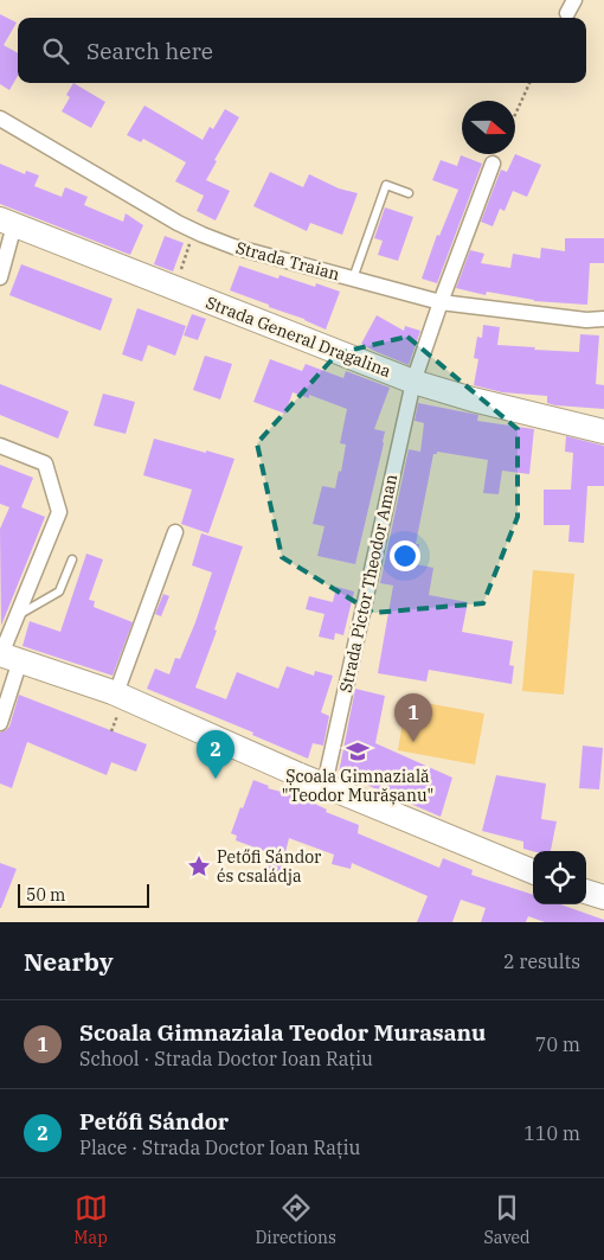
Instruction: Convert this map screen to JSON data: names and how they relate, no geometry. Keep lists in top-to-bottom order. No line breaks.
{"streets":{"main road":["Strada General Dragalina"],"street":["Strada Traian","Strada Pictor Theodor Aman"]},"crossings":[["Strada Traian","Strada Pictor Theodor Aman"],["Strada General Dragalina","Strada Pictor Theodor Aman"]],"places":{"school or university":["Școala Gimnazială \"Teodor Murășanu\""],"place":["Petőfi Sándor és családja"]},"scale_bar":"50 m","north":"right","page":{"search":"Search here","pins":["1","2"],"scale":"50 m","heading":["Nearby","2 results"],"list":[{"mark":"1","name":"Scoala Gimnaziala Teodor Murasanu","note":"School · Strada Doctor Ioan Rațiu","value":"70 m"},{"mark":"2","name":"Petőfi Sándor","note":"Place · Strada Doctor Ioan Rațiu","value":"110 m"}],"nav":["Map","Directions","Saved"]}}
